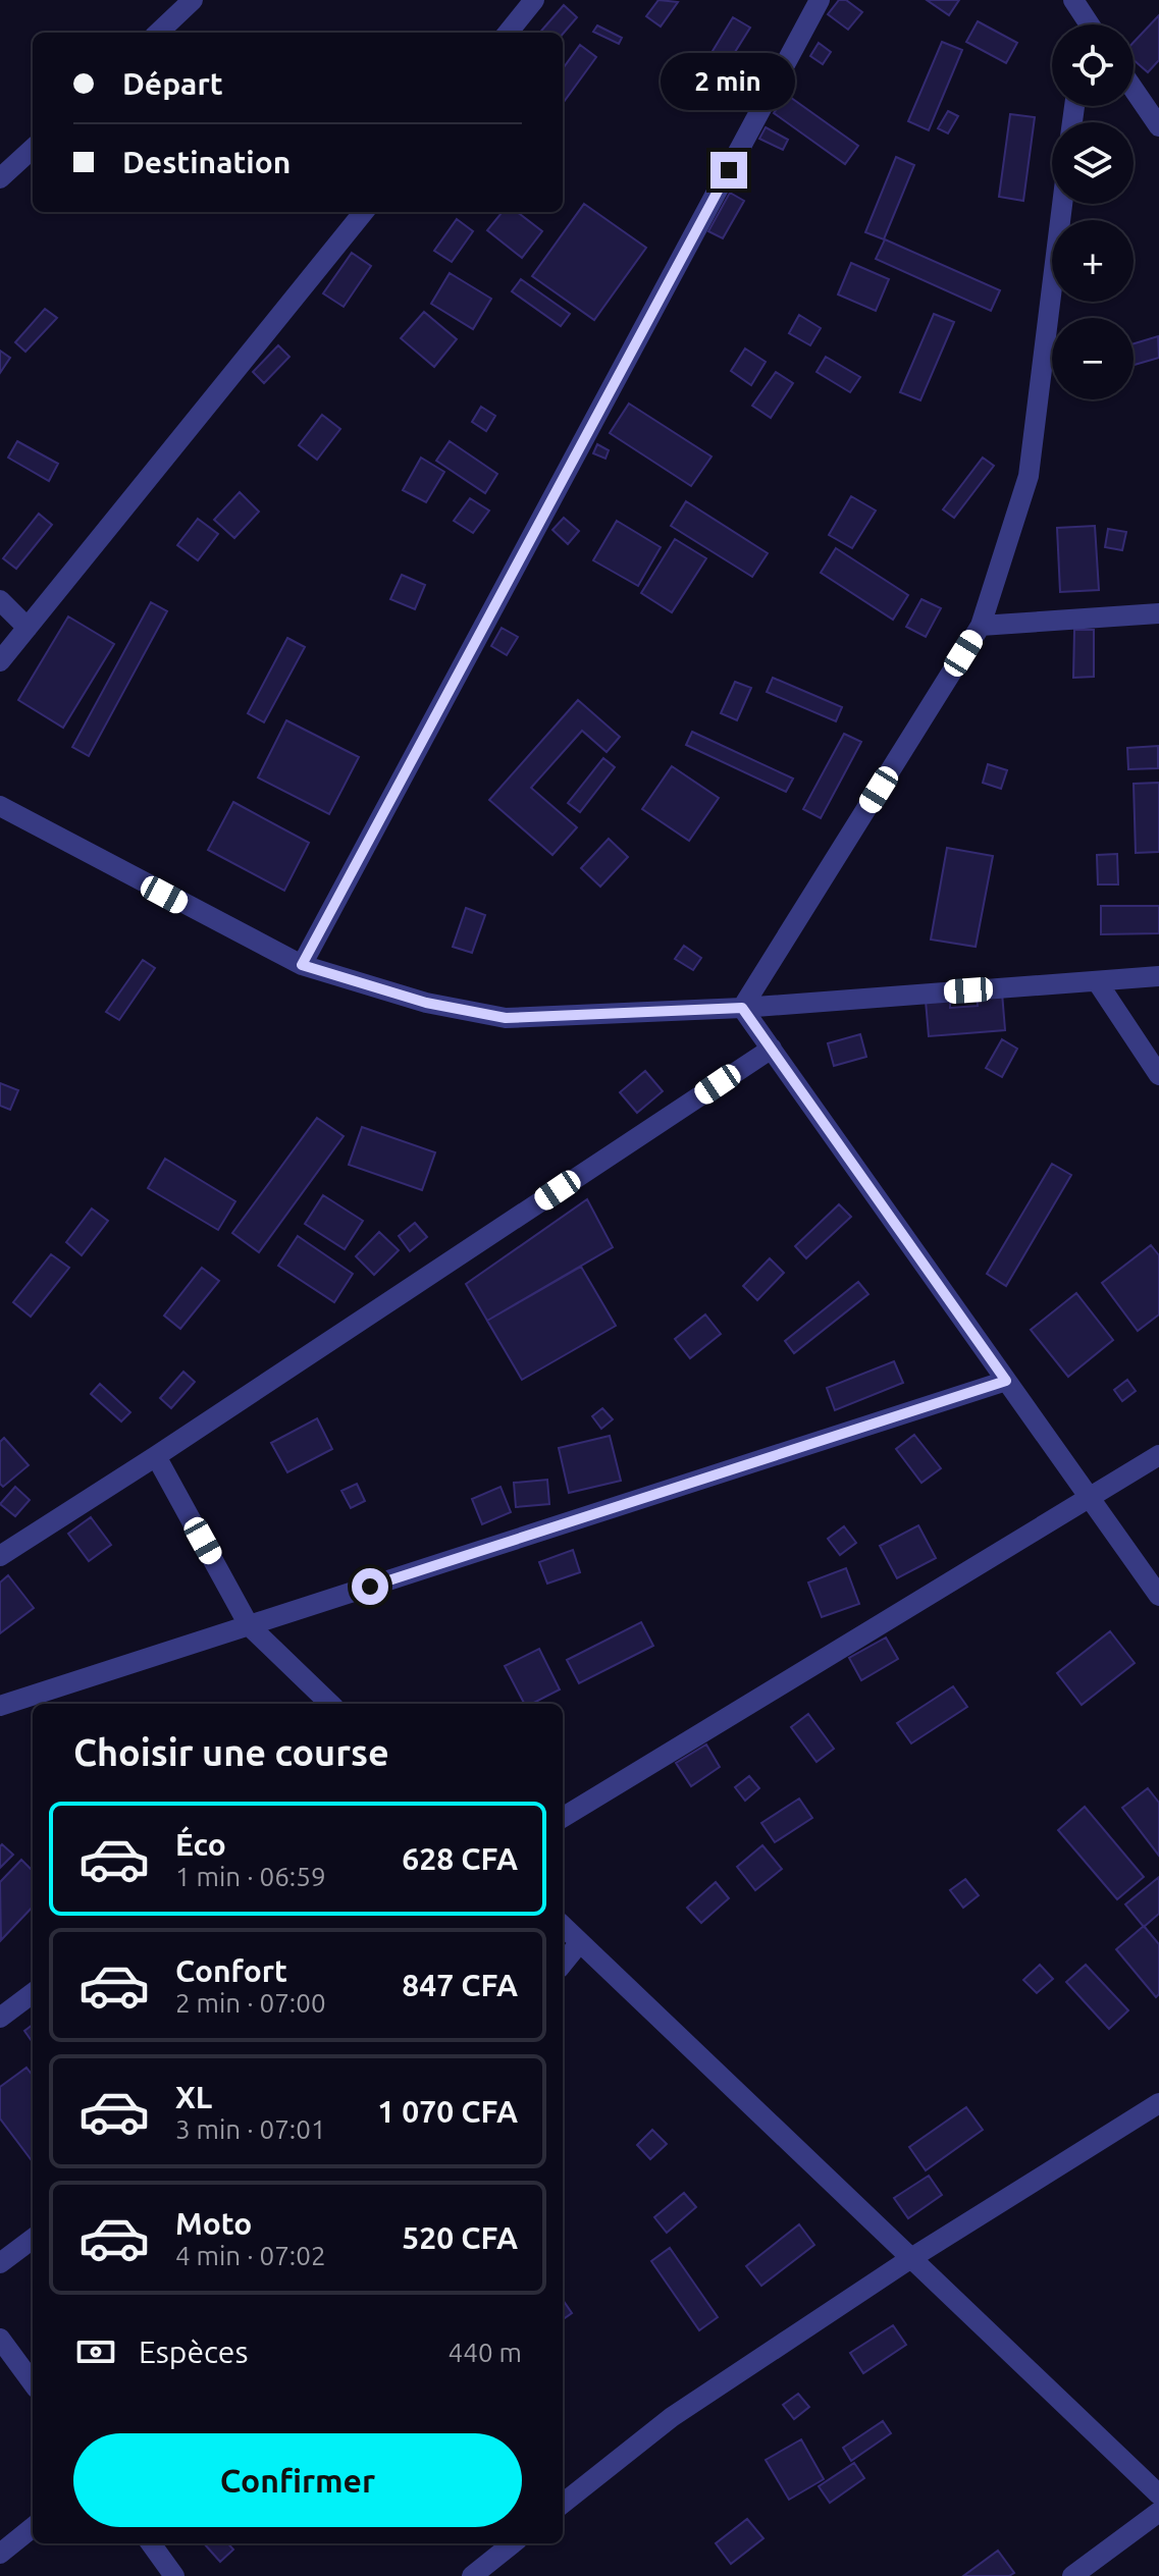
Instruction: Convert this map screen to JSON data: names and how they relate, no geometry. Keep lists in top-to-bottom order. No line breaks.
{"page":{"map_buttons":["+","−"],"banner":["Départ","Destination"],"bubble":"2 min","heading":"Choisir une course","list":[{"name":"Éco","note":"1 min · 06:59","value":"628 CFA"},{"name":"Confort","note":"2 min · 07:00","value":"847 CFA"},{"name":"XL","note":"3 min · 07:01","value":"1 070 CFA"},{"name":"Moto","note":"4 min · 07:02","value":"520 CFA"}],"pay":["Espèces","440 m"],"buttons":"Confirmer"}}
